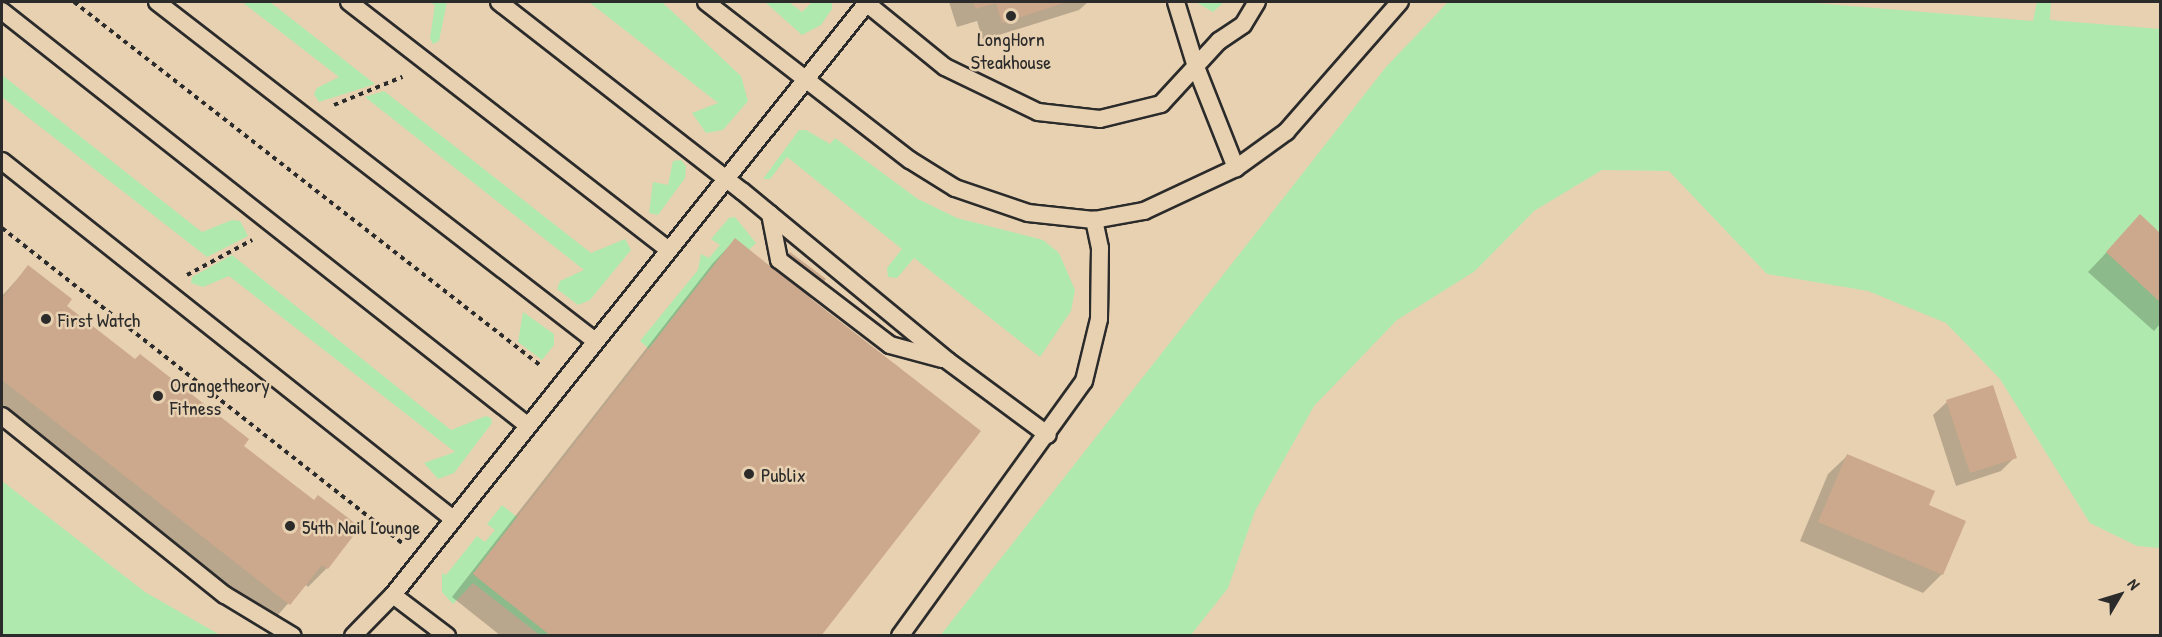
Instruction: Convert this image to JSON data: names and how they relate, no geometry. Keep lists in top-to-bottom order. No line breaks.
{"places":["LongHorn Steakhouse","First Watch","Orangetheory Fitness","Publix","54th Nail Lounge"],"north":"top right"}
